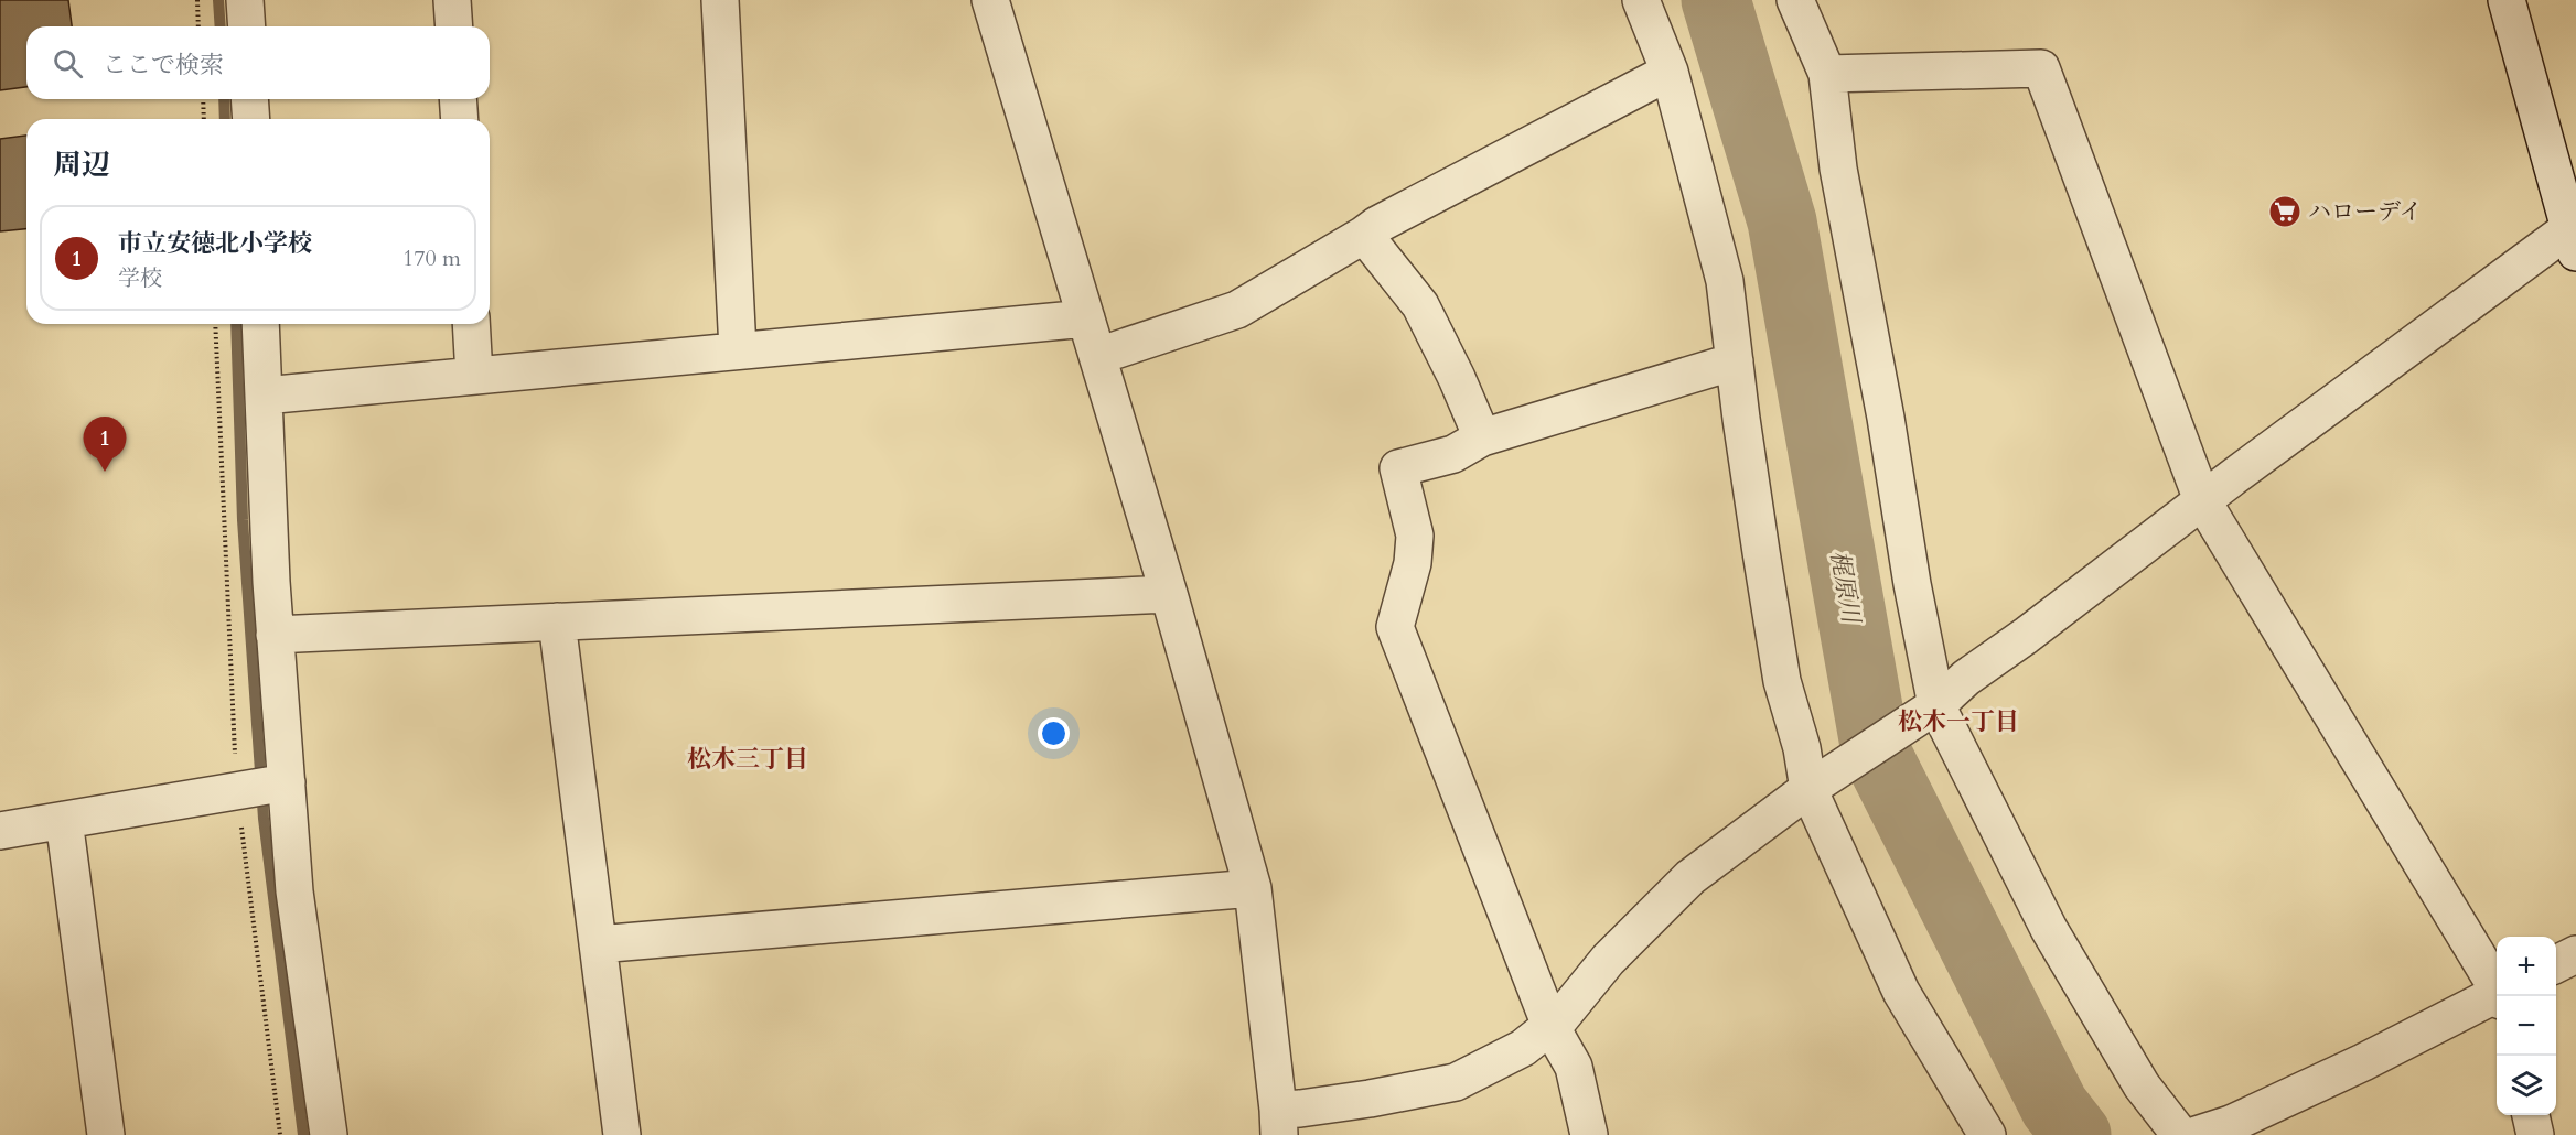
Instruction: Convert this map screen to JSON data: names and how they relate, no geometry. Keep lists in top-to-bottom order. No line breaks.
{"districts":["松木一丁目","松木三丁目"],"water":["梶原川"],"places":{"supermarket":["ハローデイ"]},"page":{"search":"ここで検索","heading":"周辺","list":[{"mark":"1","name":"市立安徳北小学校","note":"学校","value":"170 m"}],"pins":"1","map_buttons":["+","−"]}}
